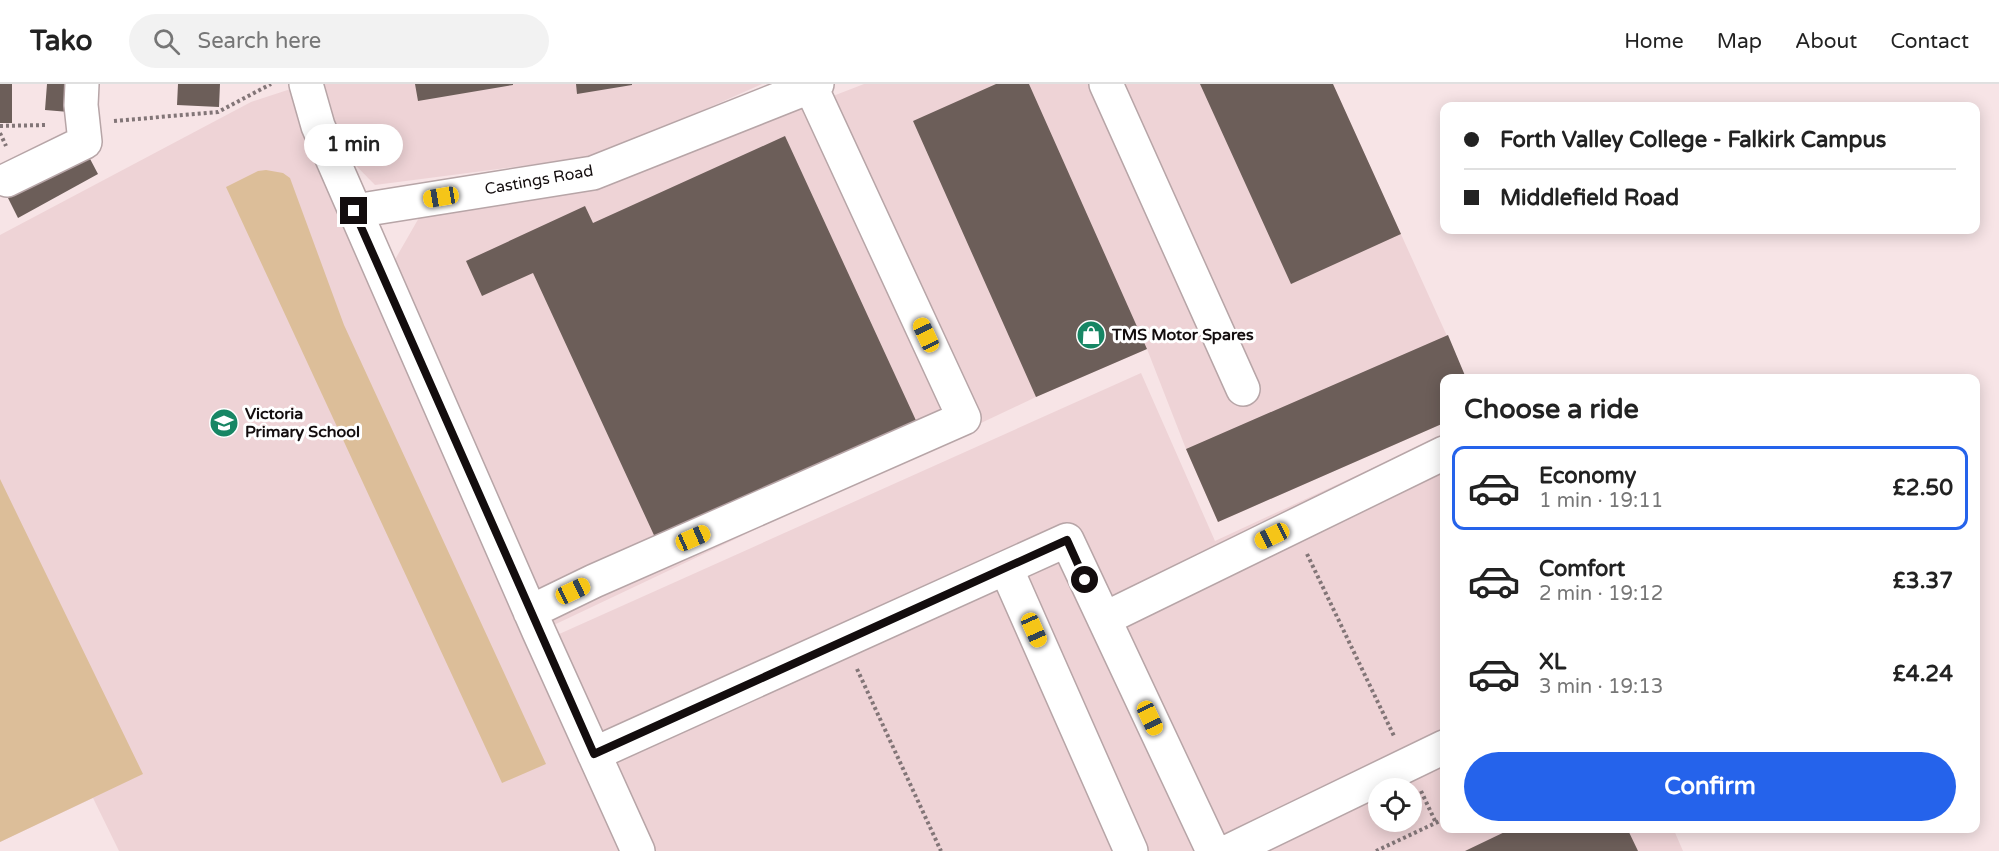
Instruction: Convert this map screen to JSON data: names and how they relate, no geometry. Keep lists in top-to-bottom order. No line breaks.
{"streets":{"street":["Castings Road"]},"places":{"shop":["TMS Motor Spares"],"school or university":["Victoria Primary School"]},"page":{"header":"Tako","search":"Search here","nav":["Home","Map","About","Contact"],"banner":["Forth Valley College - Falkirk Campus","Middlefield Road"],"bubble":"1 min","heading":"Choose a ride","list":[{"name":"Economy","note":"1 min · 19:11","value":"£2.50"},{"name":"Comfort","note":"2 min · 19:12","value":"£3.37"},{"name":"XL","note":"3 min · 19:13","value":"£4.24"}],"buttons":"Confirm"}}
